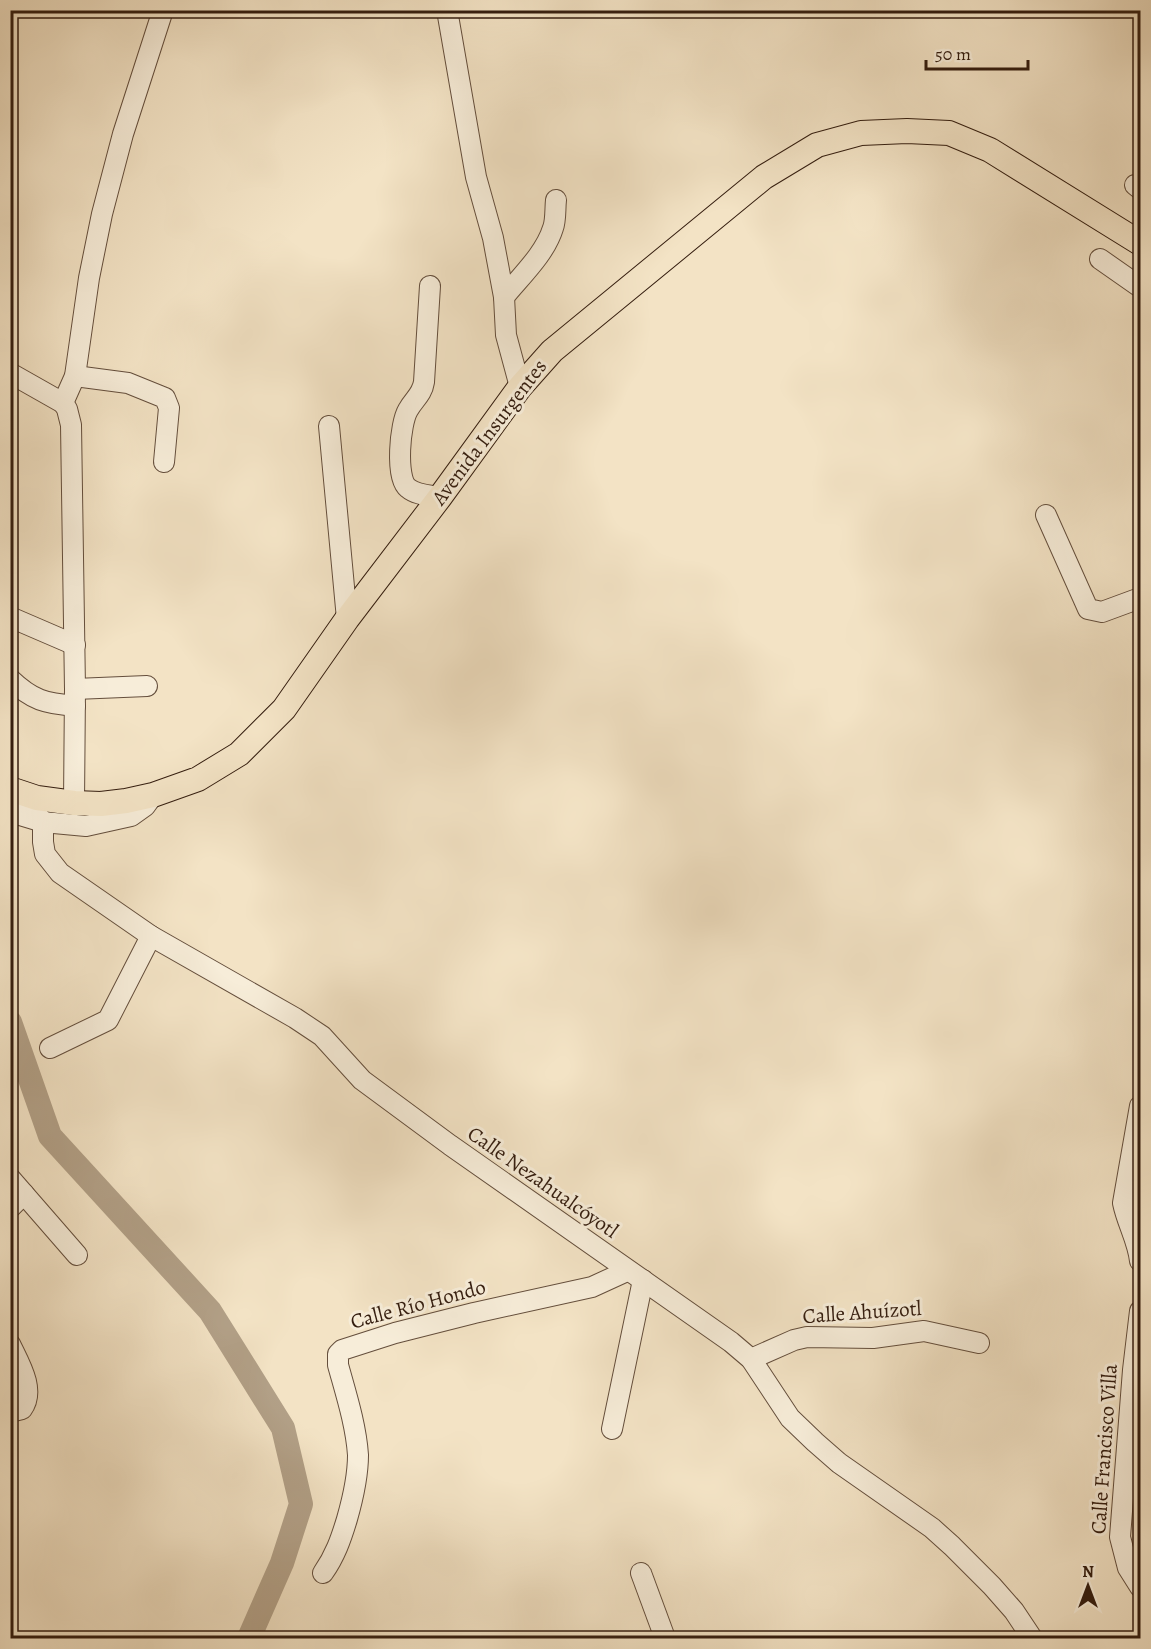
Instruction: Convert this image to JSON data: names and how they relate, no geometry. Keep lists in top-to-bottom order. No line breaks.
{"streets":{"main road":["Avenida Insurgentes"],"street":["Calle Nezahualcóyotl","Calle Río Hondo","Calle Ahuízotl","Calle Francisco Villa"]},"crossings":[["Calle Nezahualcóyotl","Calle Río Hondo"],["Calle Nezahualcóyotl","Calle Ahuízotl"]],"scale_bar":"50 m","north":"top"}
